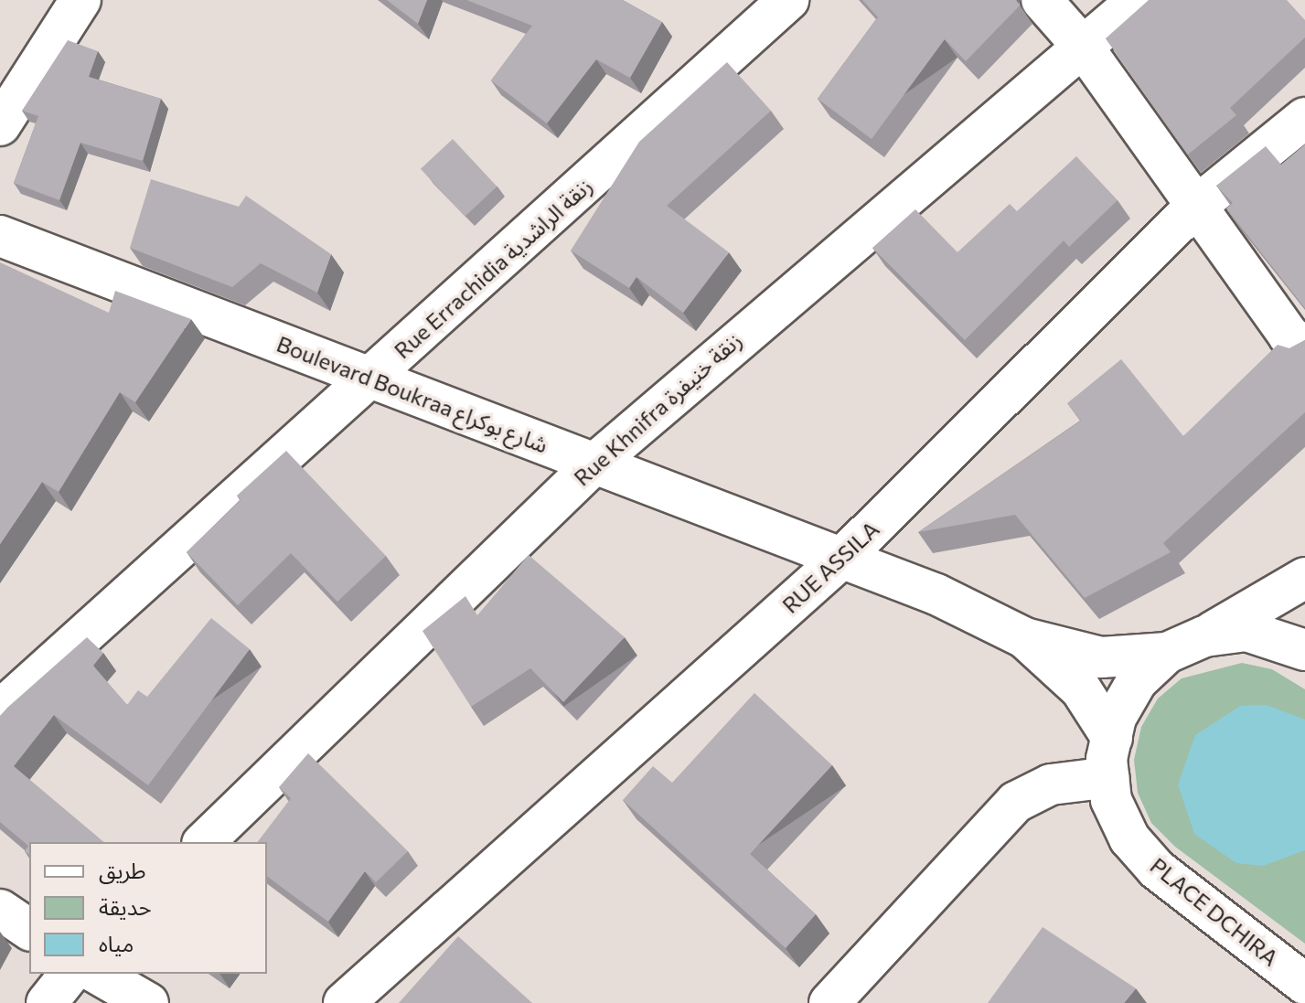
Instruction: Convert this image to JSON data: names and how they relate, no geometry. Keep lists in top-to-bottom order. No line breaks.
{"streets":{"street":["Rue Errachidia زنقة الراشدية","Boulevard Boukraa شارع بوكراع","Rue Khnifra زنقة خنيفرة","RUE ASSILA","PLACE DCHIRA"]},"crossings":[["Rue Errachidia زنقة الراشدية","Boulevard Boukraa شارع بوكراع"],["Boulevard Boukraa شارع بوكراع","Rue Khnifra زنقة خنيفرة"],["Boulevard Boukraa شارع بوكراع","RUE ASSILA"],["Boulevard Boukraa شارع بوكراع","PLACE DCHIRA"]],"legend":["طريق","حديقة","مياه"]}
